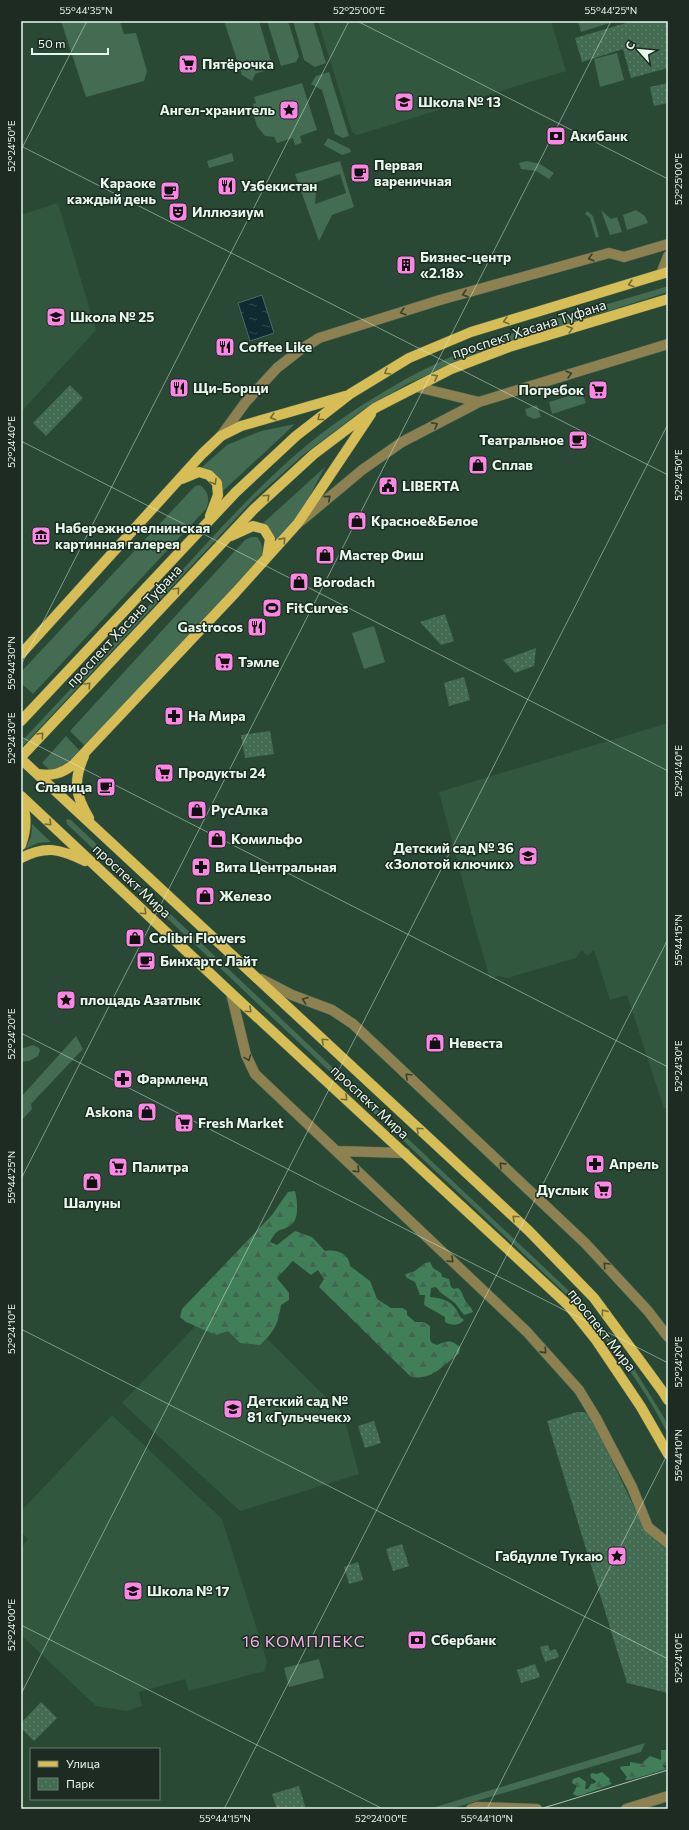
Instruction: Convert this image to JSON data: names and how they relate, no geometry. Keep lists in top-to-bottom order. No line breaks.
{"streets":{"main road":["проспект Хасана Туфана","проспект Мира"]},"crossings":[["проспект Хасана Туфана","проспект Мира"]],"districts":["16 КОМПЛЕКС"],"places":{"supermarket":["Пятёрочка","Погребок","Тэмле","Продукты 24","Fresh Market","Палитра","Дуслык"],"school or university":["Школа № 13","Школа № 25","Детский сад № 36 «Золотой ключик»","Детский сад № 81 «Гульчечек»","Школа № 17"],"place":["Ангел-хранитель","площадь Азатлык","Габдулле Тукаю"],"bank":["Акибанк","Сбербанк"],"cafe":["Первая вареничная","Караоке каждый день","Театральное","Славица","Бинхартс Лайт"],"restaurant":["Узбекистан","Coffee Like","Щи-Борщи","Gastrocos"],"theatre":["Иллюзиум"],"building":["Бизнес-центр «2.18»"],"shop":["Сплав","Красное&Белое","Мастер Фиш","Borodach","РусАлка","Комильфо","Железо","Colibri Flowers","Невеста","Askona","Шалуны"],"public building":["LIBERTA"],"museum":["Набережночелнинская картинная галерея"],"sports":["FitCurves"],"pharmacy":["На Мира","Вита Центральная","Фармленд","Апрель"]},"legend":["Улица","Парк"],"scale_bar":"50 m","north":"top left","coordinates":["55°44'35\"N","52°25'00\"E","55°44'25\"N","52°24'50\"E","52°24'40\"E","55°44'30\"N","52°24'30\"E","55°44'15\"N","52°24'20\"E","52°24'10\"E","55°44'10\"N","52°24'00\"E"]}
